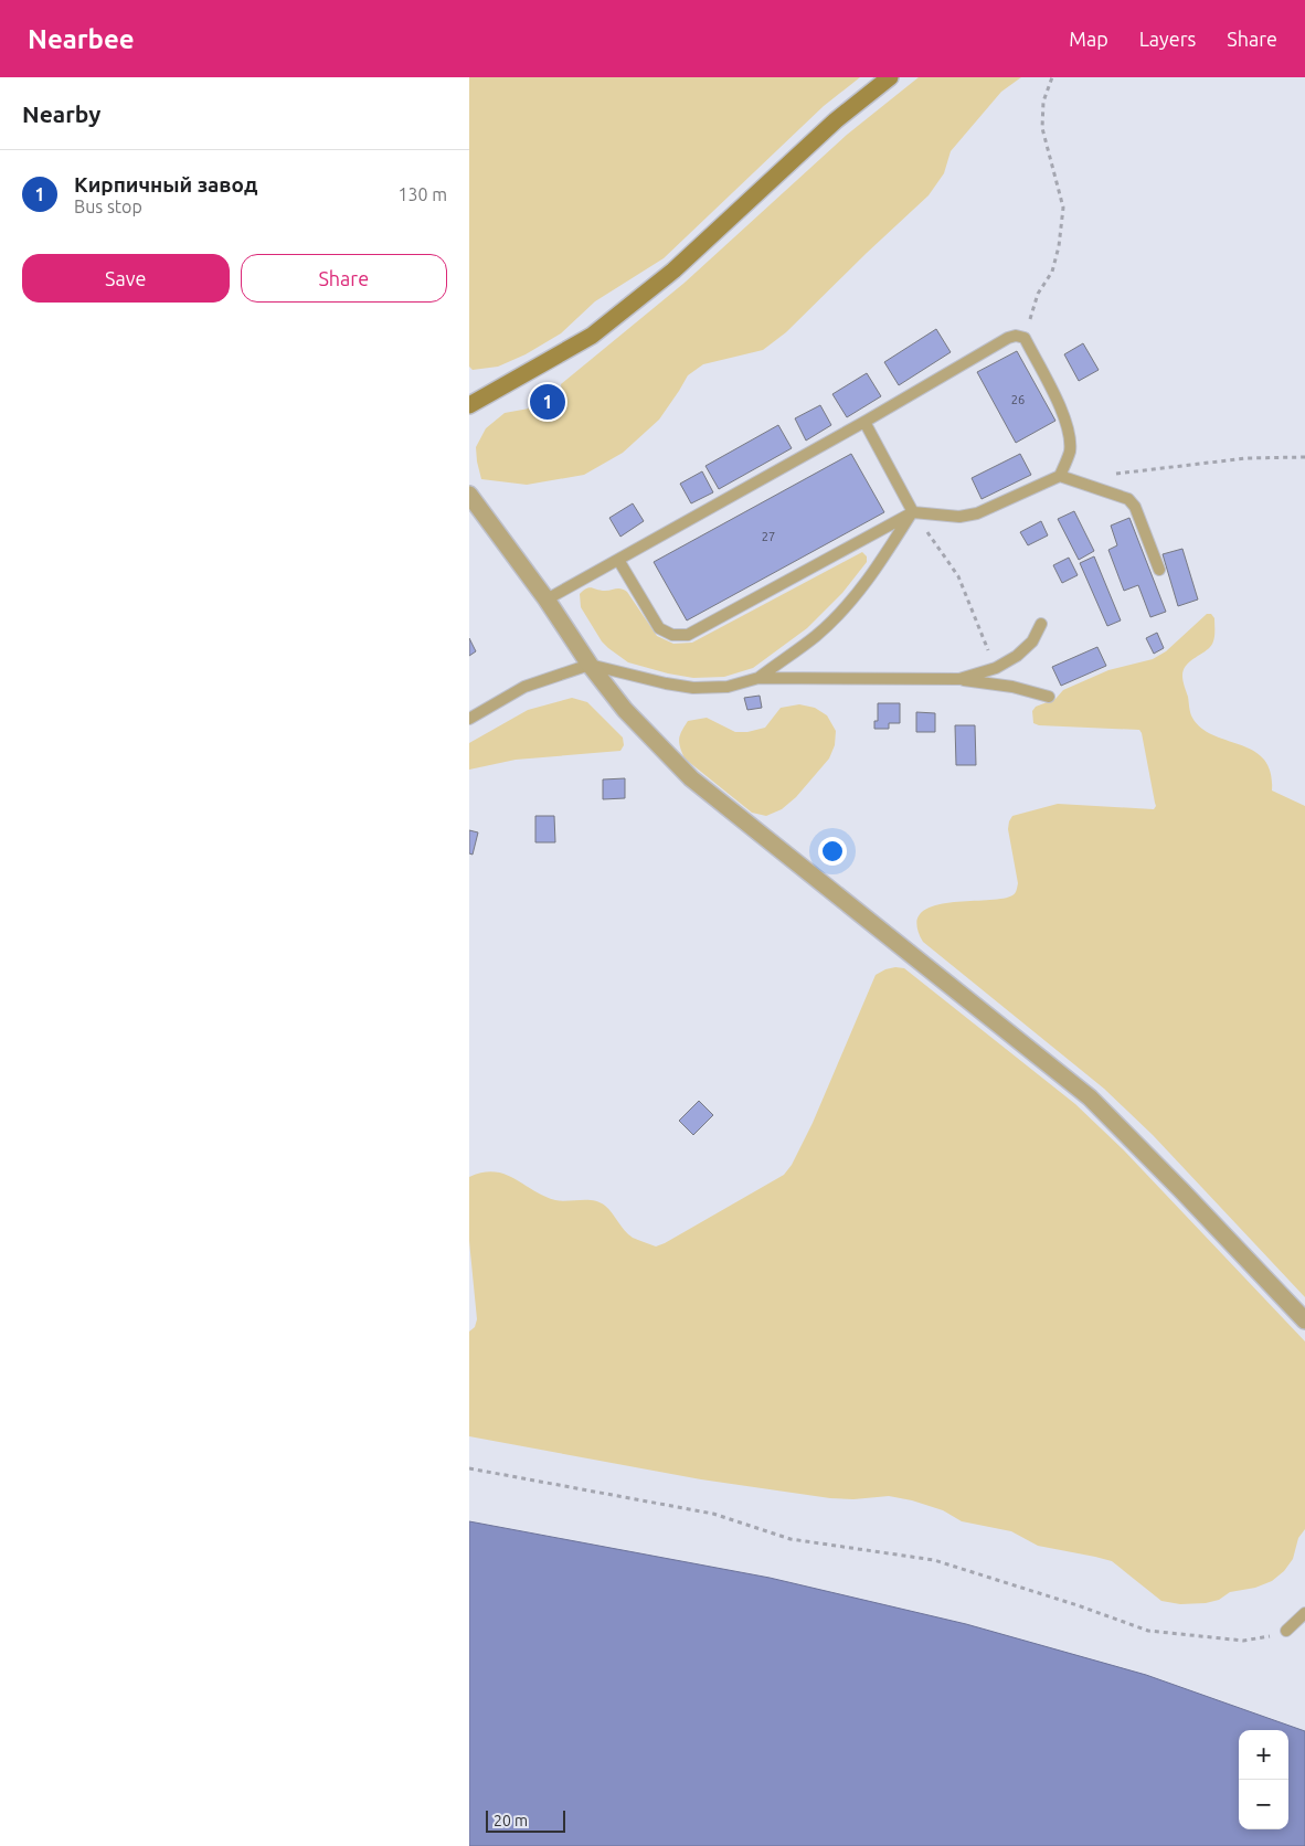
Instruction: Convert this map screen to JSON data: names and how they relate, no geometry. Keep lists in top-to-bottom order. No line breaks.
{"house_numbers":["26","27"],"scale_bar":"20 m","page":{"header":"Nearbee","nav":["Map","Layers","Share"],"heading":"Nearby","list":[{"mark":"1","name":"Кирпичный завод","note":"Bus stop","value":"130 m"}],"buttons":["Save","Share"],"pins":"1","map_buttons":["+","−"],"scale":"20 m"}}
